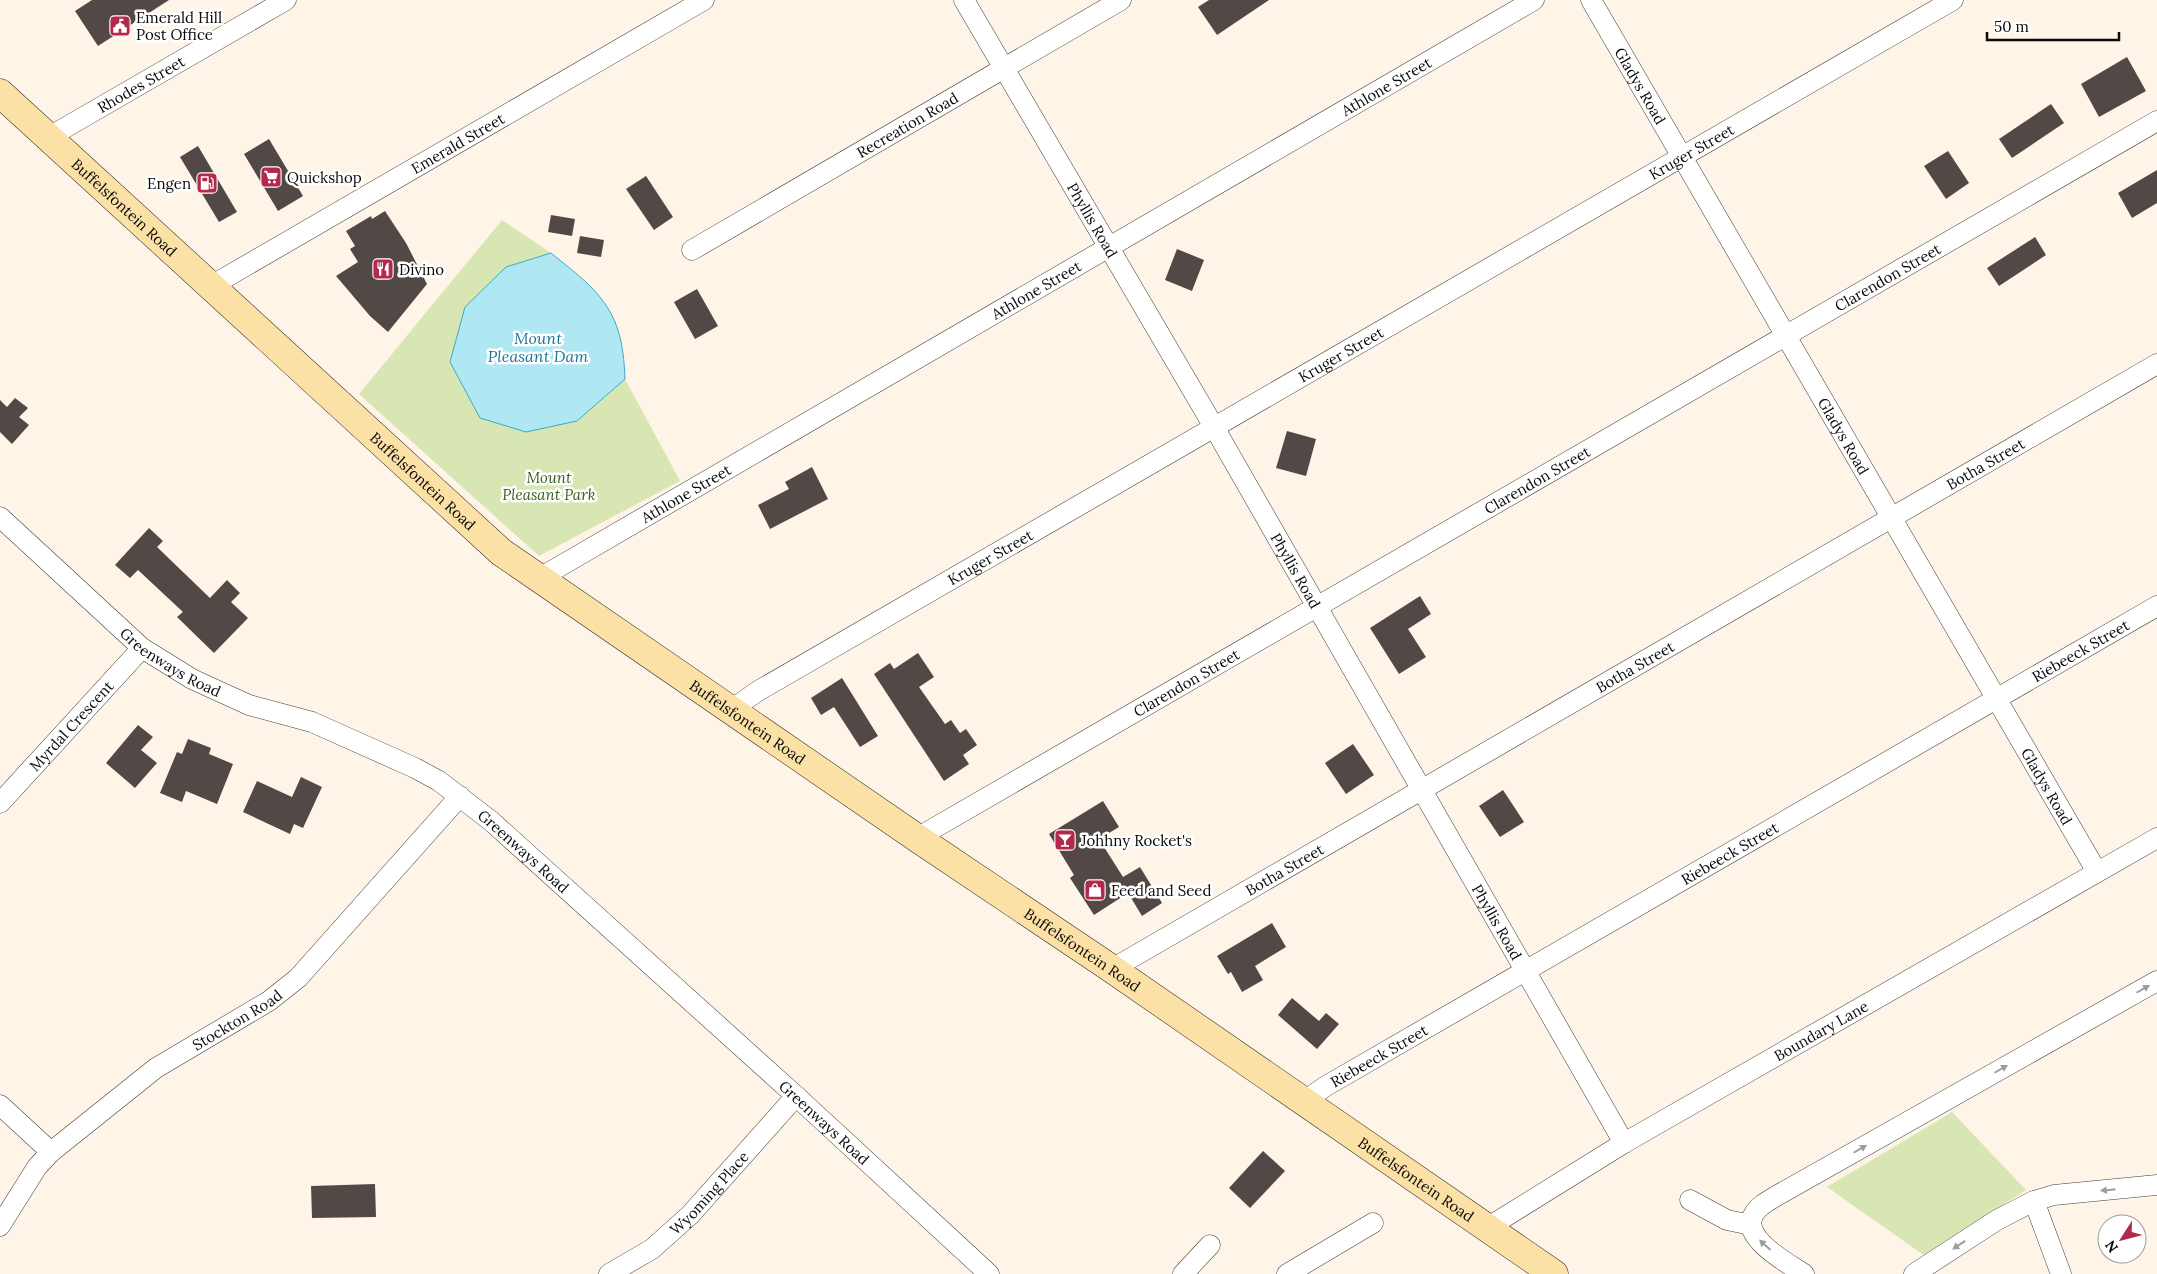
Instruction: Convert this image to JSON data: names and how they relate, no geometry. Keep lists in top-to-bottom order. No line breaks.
{"streets":{"main road":["Buffelsfontein Road"],"street":["Rhodes Street","Athlone Street","Gladys Road","Recreation Road","Emerald Street","Kruger Street","Phyllis Road","Clarendon Street","Botha Street","Riebeeck Street","Greenways Road","Myrdal Crescent","Stockton Road","Boundary Lane","Wyoming Place"]},"crossings":[["Rhodes Street","Buffelsfontein Road"],["Athlone Street","Buffelsfontein Road"],["Athlone Street","Phyllis Road"],["Gladys Road","Kruger Street"],["Gladys Road","Clarendon Street"],["Gladys Road","Botha Street"],["Gladys Road","Riebeeck Street"],["Gladys Road","Boundary Lane"],["Recreation Road","Phyllis Road"],["Emerald Street","Buffelsfontein Road"],["Kruger Street","Buffelsfontein Road"],["Kruger Street","Phyllis Road"],["Buffelsfontein Road","Clarendon Street"],["Buffelsfontein Road","Botha Street"],["Buffelsfontein Road","Riebeeck Street"],["Buffelsfontein Road","Boundary Lane"],["Phyllis Road","Clarendon Street"],["Phyllis Road","Botha Street"],["Phyllis Road","Riebeeck Street"],["Phyllis Road","Boundary Lane"],["Greenways Road","Myrdal Crescent"],["Greenways Road","Stockton Road"],["Greenways Road","Wyoming Place"]],"water":["Mount Pleasant Dam"],"parks":["Mount Pleasant Park"],"places":{"public building":["Emerald Hill Post Office"],"supermarket":["Quickshop"],"fuel station":["Engen"],"restaurant":["Divino"],"bar":["Johhny Rocket's"],"shop":["Feed and Seed"]},"scale_bar":"50 m","north":"bottom left"}
